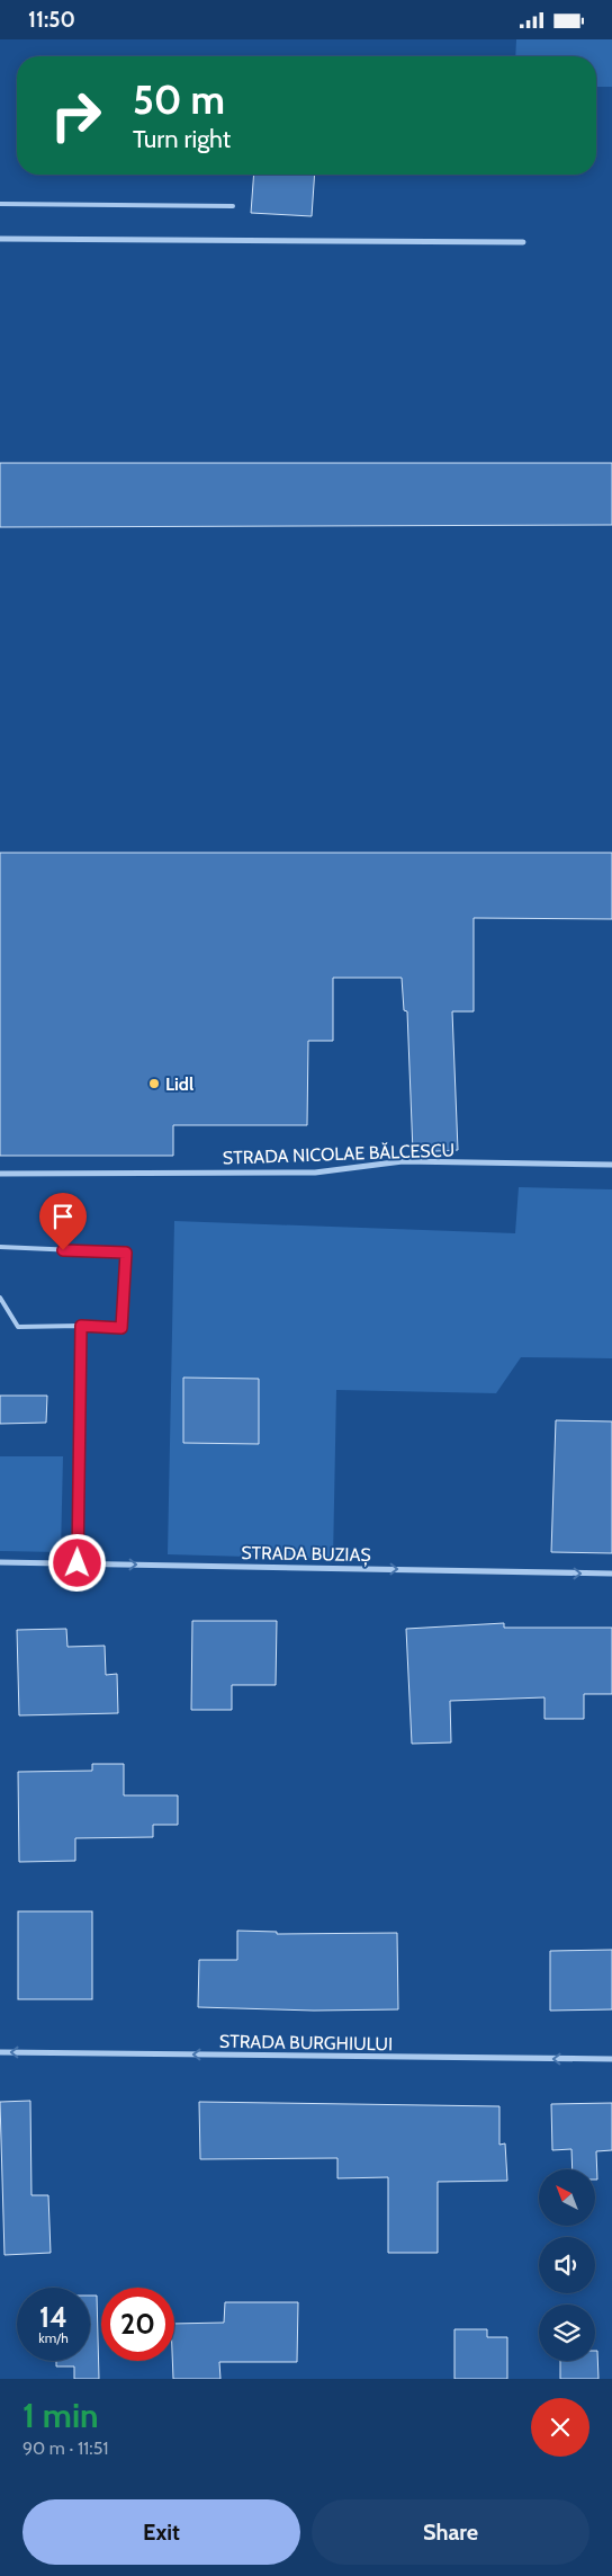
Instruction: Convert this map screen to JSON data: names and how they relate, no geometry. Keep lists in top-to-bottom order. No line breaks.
{"streets":{"street":["STRADA NICOLAE BĂLCESCU","STRADA BUZIAȘ","STRADA BURGHIULUI"]},"one_way":["STRADA BUZIAȘ","STRADA BURGHIULUI"],"places":["Lidl"],"north":"top left","page":{"status":"11:50","turn":["50 m","Turn right"],"speed":"14 km/h","limit":"20","heading":["1 min","90 m · 11:51"],"buttons":["Exit","Share"]}}
